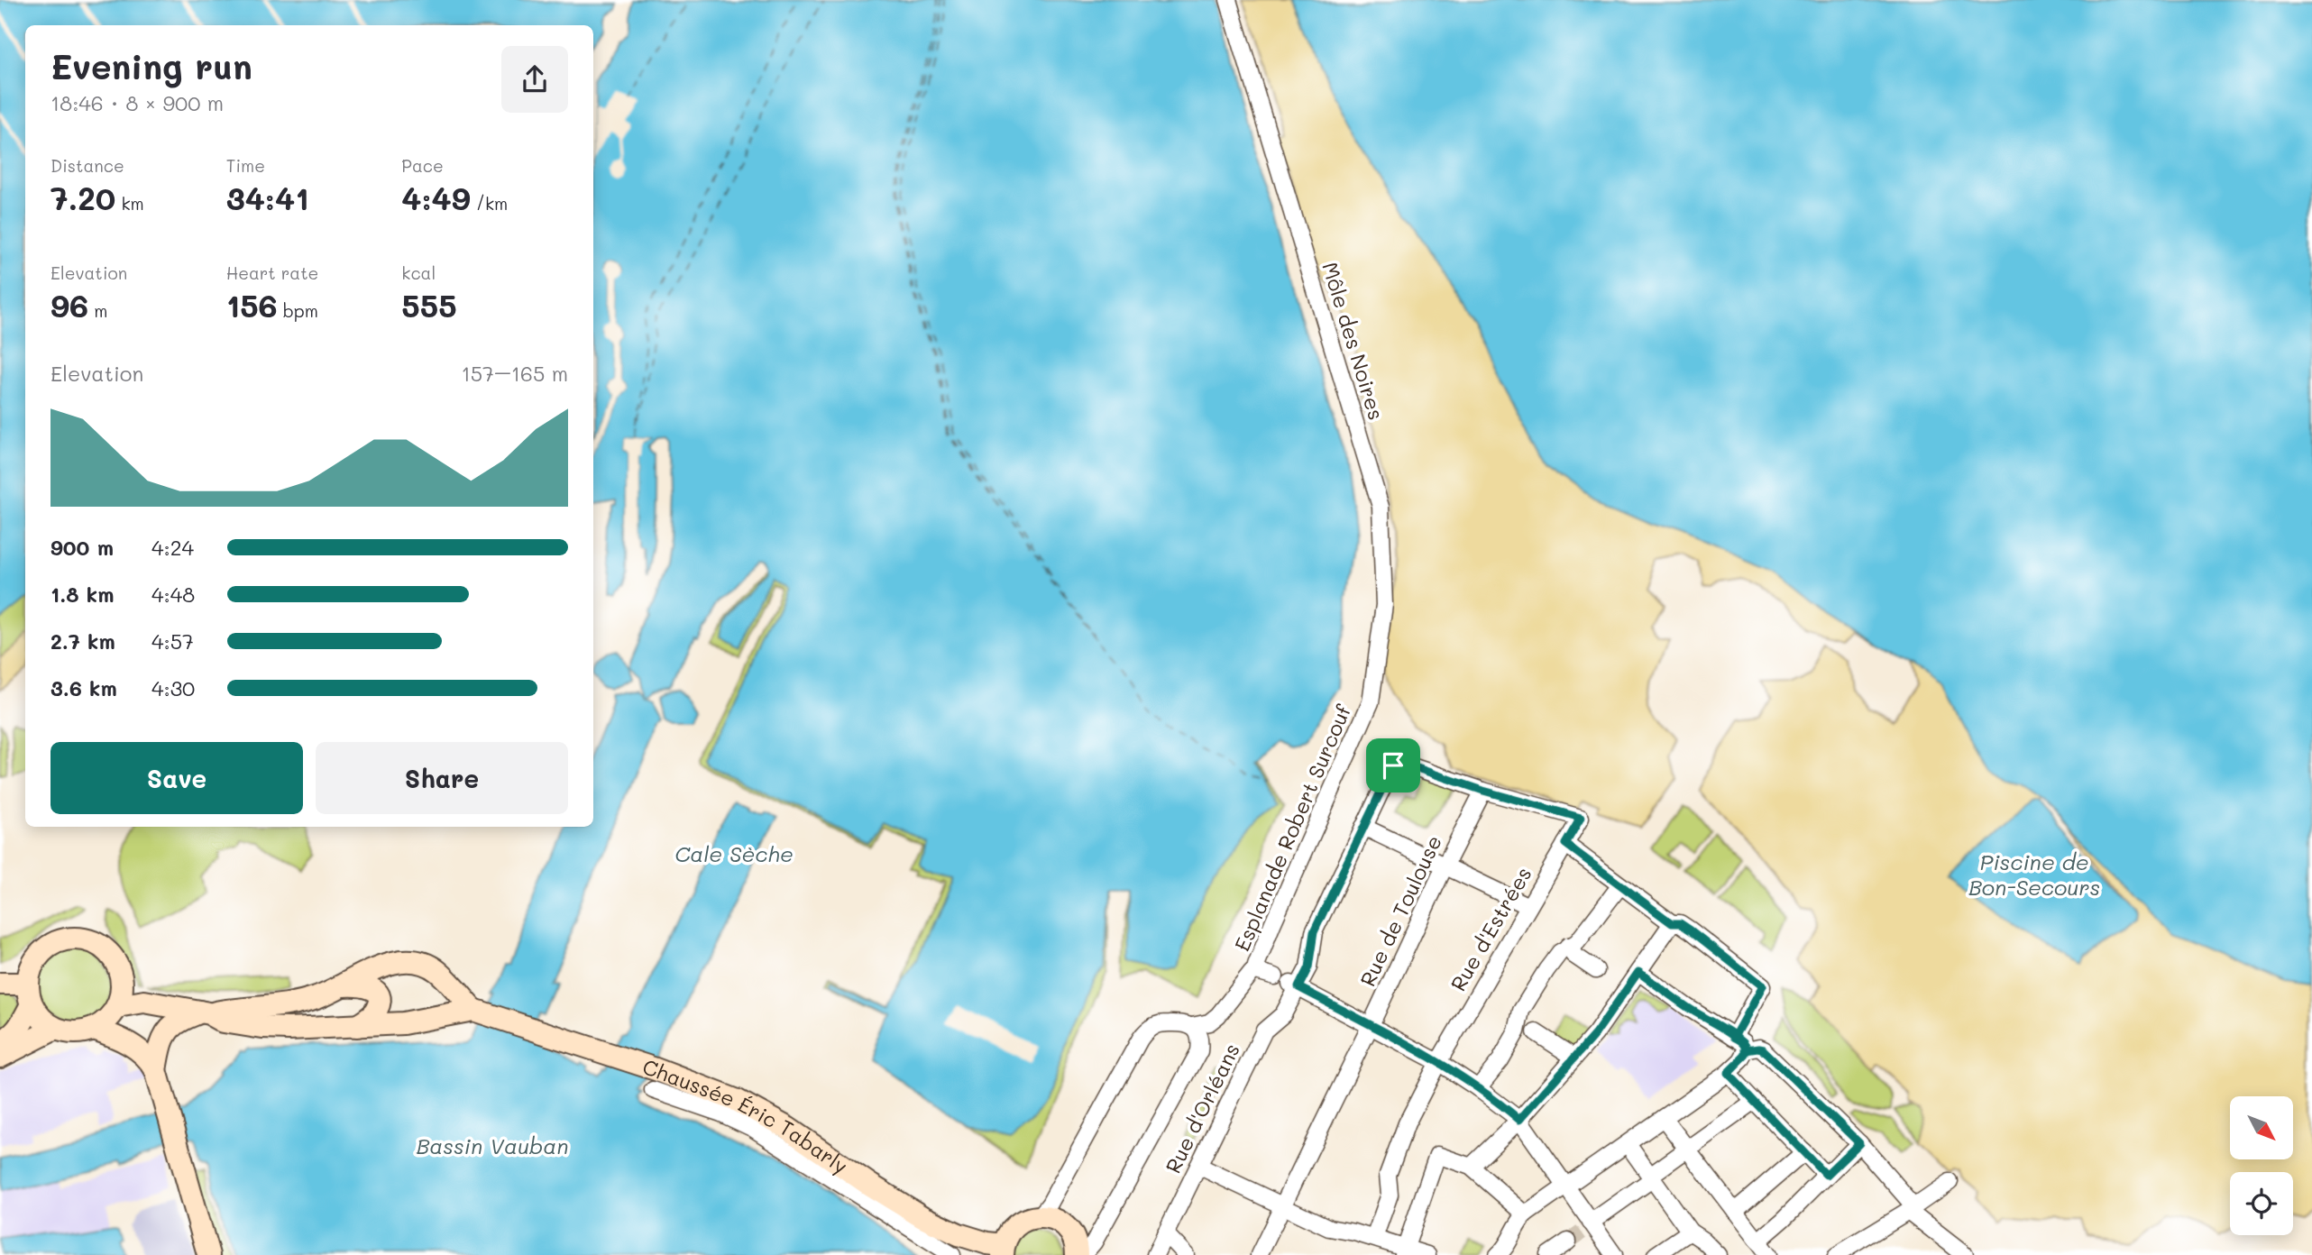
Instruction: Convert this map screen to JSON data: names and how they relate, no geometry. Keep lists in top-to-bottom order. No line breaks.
{"streets":{"main road":["Chaussée Éric Tabarly"],"street":["Môle des Noires","Esplanade Robert Surcouf","Rue de Toulouse","Rue d'Estrées","Rue d'Orléans"]},"crossings":[["Môle des Noires","Esplanade Robert Surcouf"],["Rue de Toulouse","Rue d'Estrées"],["Rue de Toulouse","Rue d'Orléans"],["Rue d'Estrées","Rue d'Orléans"]],"water":["Cale Sèche","Piscine de Bon-Secours","Bassin Vauban"],"north":"bottom right","page":{"heading":["Evening run","18:46 · 8 × 900 m"],"stats":[["Distance","7.20 km"],["Time","34:41"],["Pace","4:49 /km"],["Elevation","96 m"],["Heart rate","156 bpm"],["kcal","555"]],"chart":["Elevation","157–165 m"],"list":[{"name":"900 m","note":"4:24"},{"name":"1.8 km","note":"4:48"},{"name":"2.7 km","note":"4:57"},{"name":"3.6 km","note":"4:30"}],"buttons":["Save","Share"]}}
